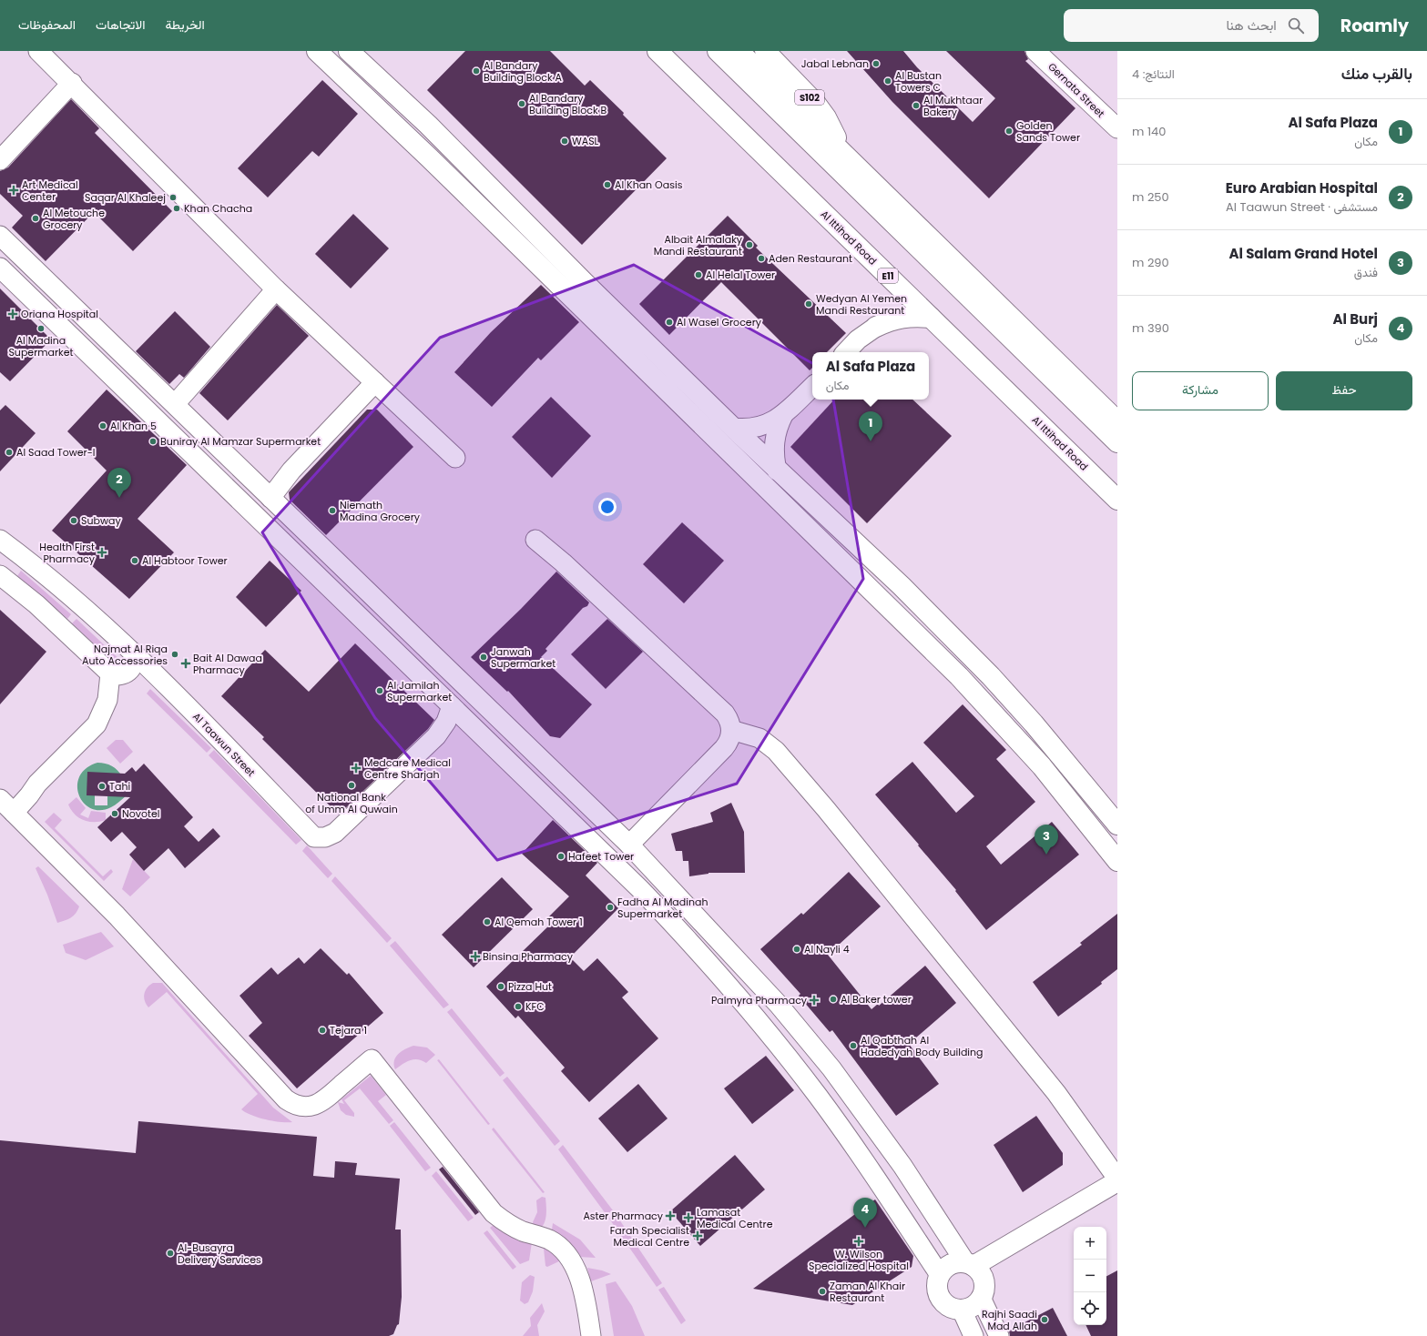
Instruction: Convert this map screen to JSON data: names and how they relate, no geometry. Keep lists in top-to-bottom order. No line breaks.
{"streets":{"main road":["S102","Al Ittihad Road","E11"],"street":["Gernata Street","Al Taawun Street"]},"places":{"other":["Jabal Lebnan","Al Bandary Building Block A","Al Bustan Towers C","Al Bandary Building Block B","Al Mukhtaar Bakery","Golden Sands Tower","WASL","Al Khan Oasis","Saqar Al Khaleej","Khan Chacha","Al Metouche Grocery","Albait Almalaky Mandi Restaurant","Aden Restaurant","Al Helal Tower","Wedyan Al Yemen Mandi Restaurant","Al Wasel Grocery","Al Madina Supermarket","Al Khan 5","Buniray Al Mamzar Supermarket","Al Saad Tower-I","Niemath Madina Grocery","Subway","Al Habtoor Tower","Najmat Al Riqa Auto Accessories","Janwah Supermarket","Al Jamilah Supermarket","National Bank of Umm Al Quwain","Tahi","Novotel","Hafeet Tower","Fadha Al Madinah Supermarket","Al Qemah Tower 1","Al Nayli 4","Pizza Hut","Al Baker tower","KFC","Tejara 1","Al Qabthah Al Hadedyah Body Building","Al-Busayra Delivery Services","Zaman Al Khair Restaurant","Rajhi Saadi Mad Allah"],"health":["Art Medical Center","Oriana Hospital","Health First Pharmacy","Bait Al Dawaa Pharmacy","Medcare Medical Centre Sharjah","Binsina Pharmacy","Palmyra Pharmacy","Aster Pharmacy","Lamasat Medical Centre","Farah Specialist Medical Centre","W. Wilson Specialized Hospital"]},"page":{"header":"Roamly","search":"ابحث هنا","nav":["الخريطة","الاتجاهات","المحفوظات"],"heading":["بالقرب منك","النتائج: 4"],"list":[{"mark":"1","name":"Al Safa Plaza","note":"مكان","value":"140 m"},{"mark":"2","name":"Euro Arabian Hospital","note":"مستشفى · Al Taawun Street","value":"250 m"},{"mark":"3","name":"Al Salam Grand Hotel","note":"فندق","value":"290 m"},{"mark":"4","name":"Al Burj","note":"مكان","value":"390 m"}],"popup":["Al Safa Plaza","مكان"],"buttons":["حفظ","مشاركة"],"pins":["1","2","3","4"],"map_buttons":["+","−"]}}
